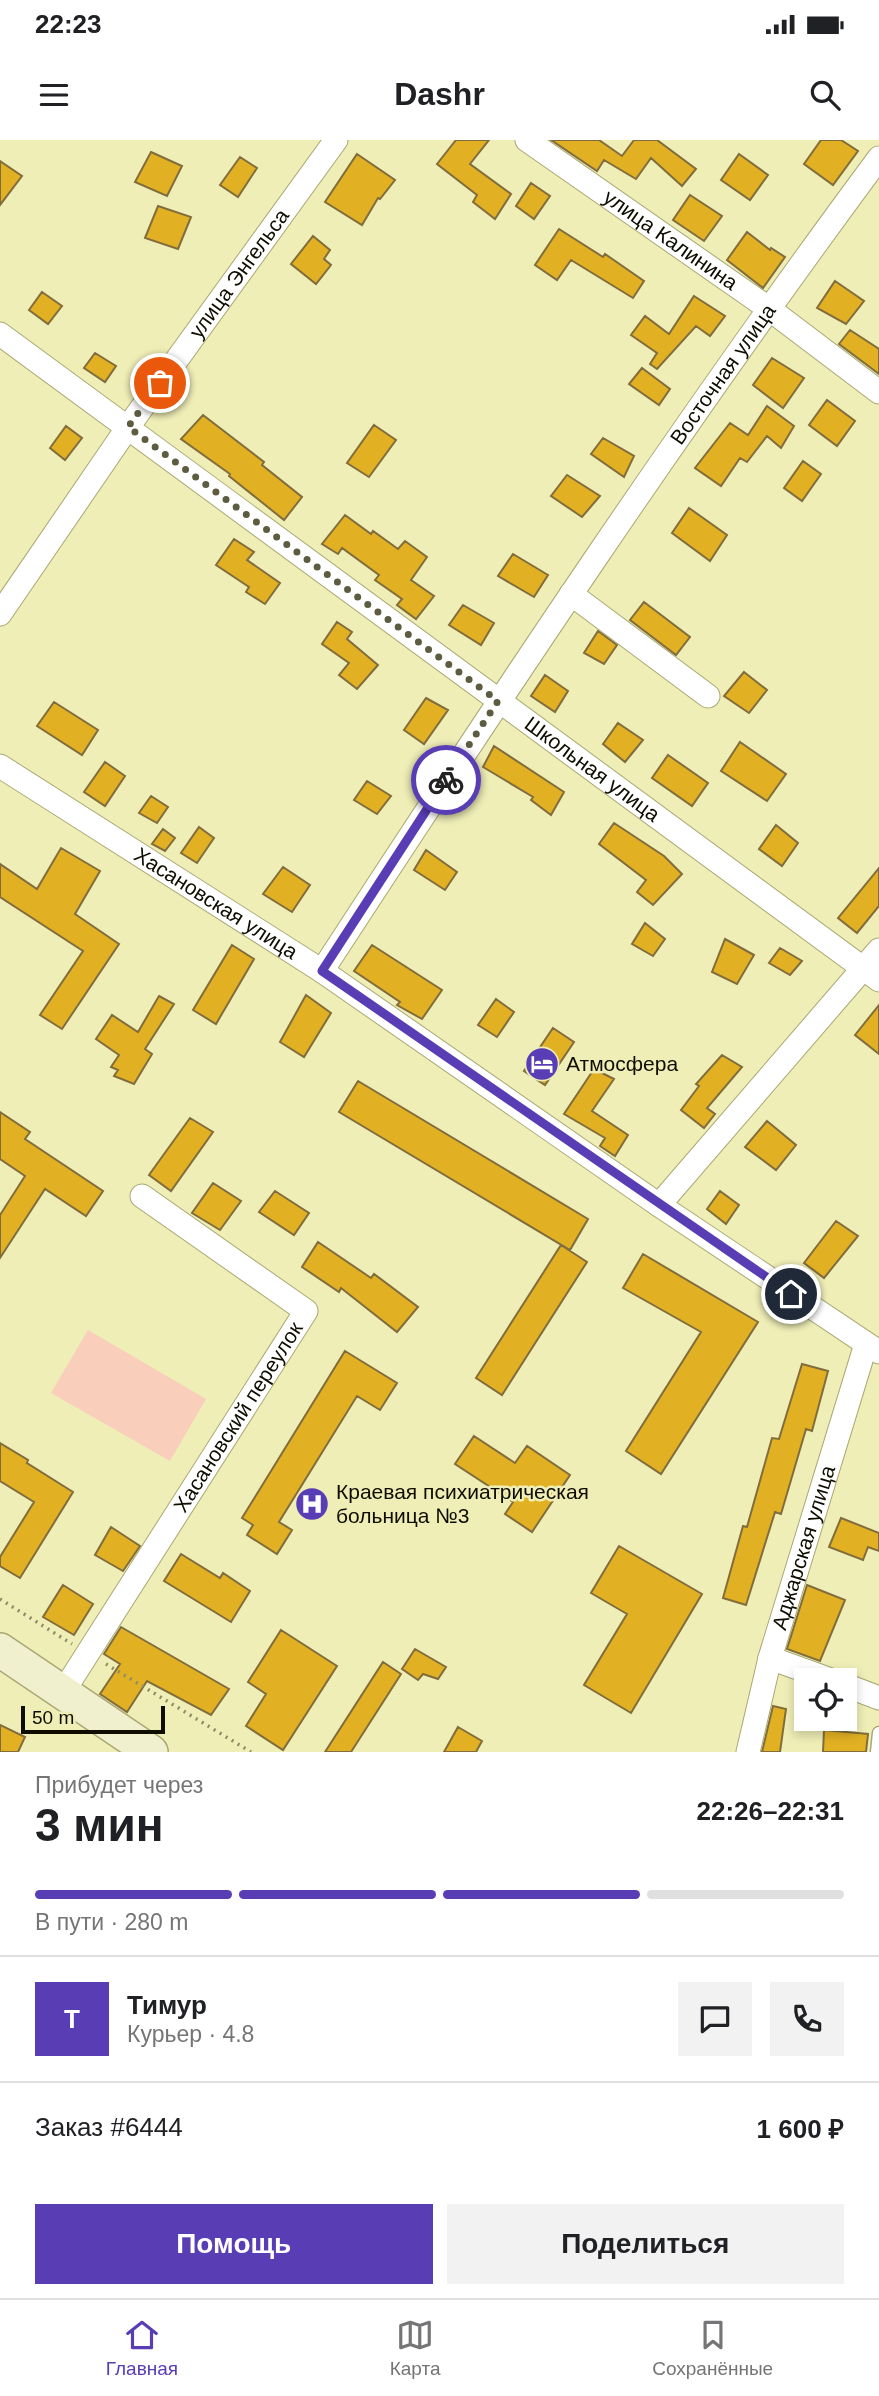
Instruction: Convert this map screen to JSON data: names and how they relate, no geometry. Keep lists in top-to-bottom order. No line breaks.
{"streets":{"street":["улица Калинина","улица Энгельса","Восточная улица","Школьная улица","Хасановская улица","Хасановский переулок","Аджарская улица"]},"crossings":[["улица Калинина","Восточная улица"],["улица Энгельса","Школьная улица"],["Восточная улица","Школьная улица"],["Восточная улица","Хасановская улица"],["Хасановская улица","Аджарская улица"]],"places":{"hotel":["Атмосфера"],"hospital":["Краевая психиатрическая больница №3"]},"scale_bar":"50 m","page":{"status":"22:23","header":"Dashr","scale":"50 m","heading":["3 мин","Прибудет через","22:26–22:31"],"panel":["Тимур","Курьер · 4.8","Заказ #6444","1 600 ₽"],"bar":"В пути · 280 m","round":"Т","buttons":["Помощь","Поделиться"],"tabs":["Главная","Карта","Сохранённые"]}}
